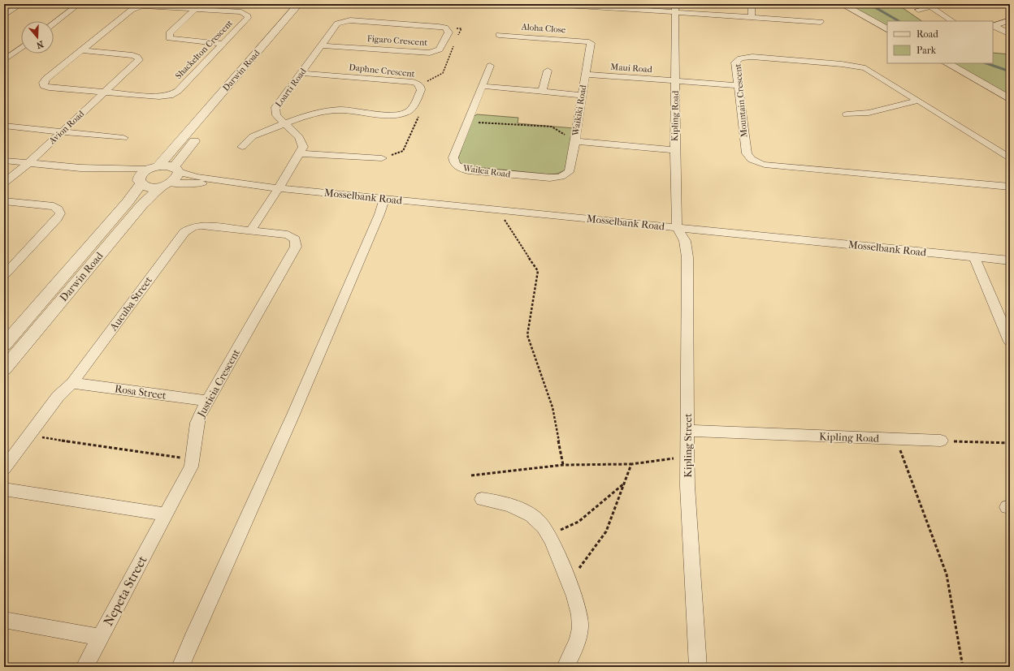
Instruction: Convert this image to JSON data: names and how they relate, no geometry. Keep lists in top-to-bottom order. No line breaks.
{"streets":{"street":["Aloha Close","Figaro Crescent","Shackelton Crescent","Maui Road","Darwin Road","Daphne Crescent","Loarti Road","Mountain Crescent","Waikiki Road","Kipling Road","Avion Road","Wailea Road","Mosselbank Road","Aucuba Street","Justicia Crescent","Rosa Street","Kipling Street","Nepeta Street"]},"crossings":[["Aloha Close","Waikiki Road"],["Figaro Crescent","Loarti Road"],["Shackelton Crescent","Avion Road"],["Maui Road","Mountain Crescent"],["Maui Road","Waikiki Road"],["Maui Road","Kipling Road"],["Darwin Road","Mosselbank Road"],["Daphne Crescent","Loarti Road"],["Waikiki Road","Kipling Road"],["Waikiki Road","Wailea Road"],["Kipling Road","Mosselbank Road"],["Kipling Road","Kipling Street"],["Mosselbank Road","Kipling Street"],["Aucuba Street","Justicia Crescent"],["Aucuba Street","Rosa Street"],["Justicia Crescent","Rosa Street"],["Justicia Crescent","Nepeta Street"]],"legend":["Road","Park"],"north":"bottom"}
